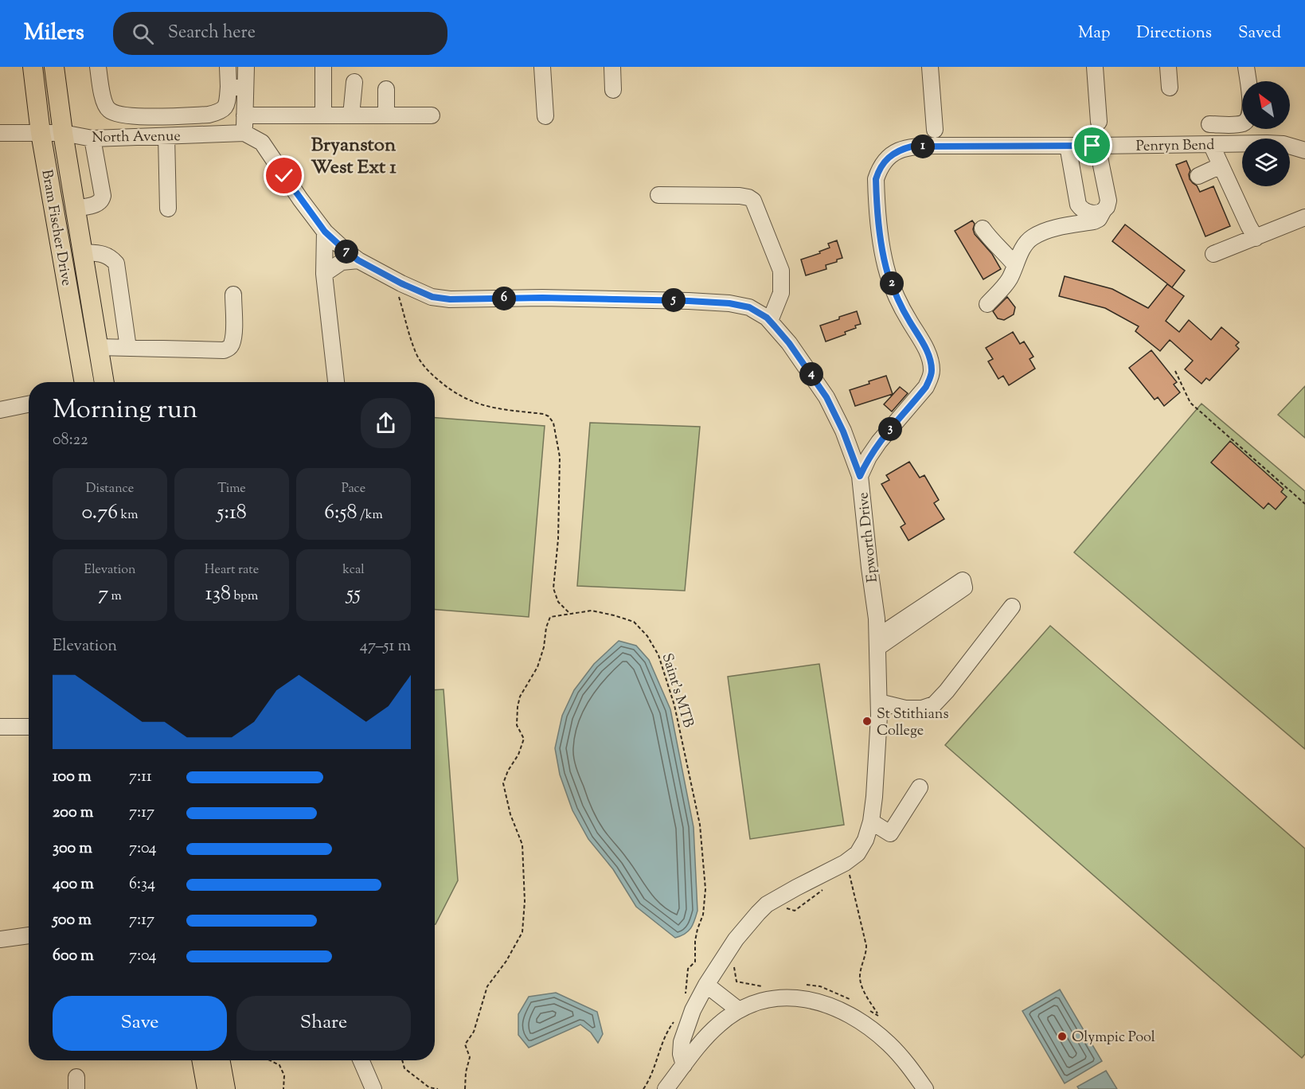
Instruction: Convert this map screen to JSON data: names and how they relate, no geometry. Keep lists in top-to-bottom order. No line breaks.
{"streets":{"main road":["Bram Fischer Drive"],"street":["North Avenue","Penryn Bend","Epworth Drive"],"path":["Saint's MTB"]},"crossings":[["North Avenue","Bram Fischer Drive"],["North Avenue","Epworth Drive"],["Penryn Bend","Epworth Drive"]],"districts":["Bryanston West Ext 1"],"places":["St Stithians College","Olympic Pool"],"north":"top left","page":{"header":"Milers","search":"Search here","nav":["Map","Directions","Saved"],"pins":["1","7","2","6","5","4","3"],"heading":["Morning run","08:22"],"stats":[["Distance","0.76 km"],["Time","5:18"],["Pace","6:58 /km"],["Elevation","7 m"],["Heart rate","138 bpm"],["kcal","55"]],"chart":["Elevation","47–51 m"],"list":[{"name":"100 m","note":"7:11"},{"name":"200 m","note":"7:17"},{"name":"300 m","note":"7:04"},{"name":"400 m","note":"6:34"},{"name":"500 m","note":"7:17"},{"name":"600 m","note":"7:04"}],"buttons":["Save","Share"]}}
